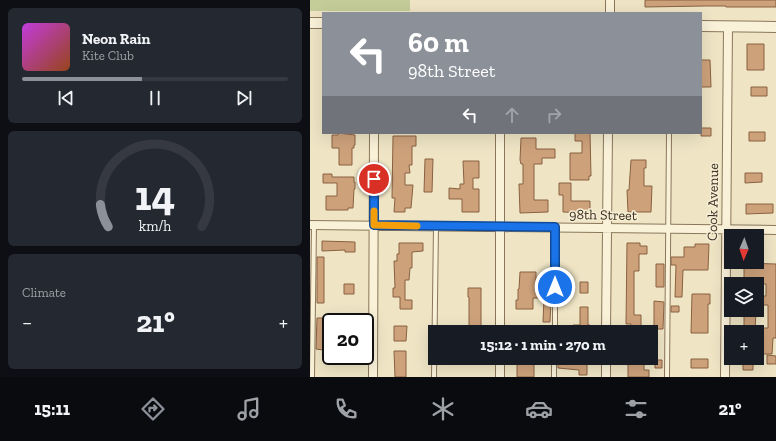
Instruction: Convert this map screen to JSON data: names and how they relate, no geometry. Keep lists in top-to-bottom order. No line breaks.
{"streets":{"street":["Cook Avenue","98th Street"]},"north":"bottom","page":{"turn":["60 m","98th Street"],"song":["Neon Rain","Kite Club"],"map_buttons":"+","tile":"Climate","heat":["−","21°","+"],"limit":"20","trip":"15:12 · 1 min · 270 m","tabs":["15:11","21°"],"gauge":["14","km/h"]}}
